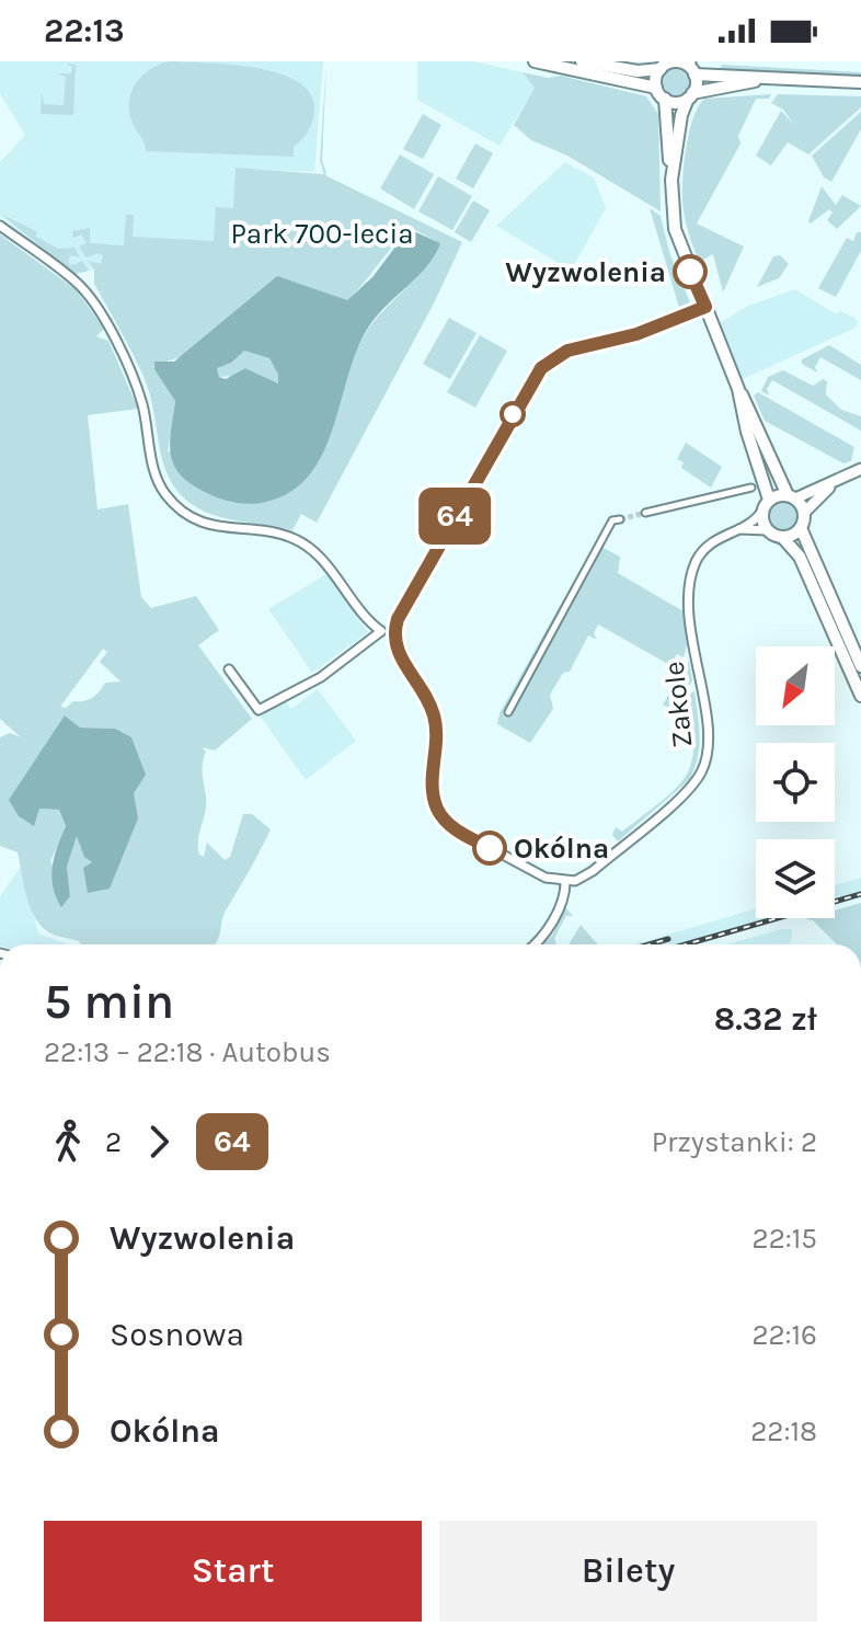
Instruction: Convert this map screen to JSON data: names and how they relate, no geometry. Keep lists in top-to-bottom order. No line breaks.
{"streets":{"street":["Zakole"]},"parks":["Park 700-lecia"],"places":["Wyzwolenia","Okólna"],"lines":["bus line 64"],"north":"bottom left","page":{"status":"22:13","on_map":"64","heading":["5 min","22:13 – 22:18 · Autobus","8.32 zł"],"legs":["2","64","Przystanki: 2"],"list":[{"name":"Wyzwolenia","value":"22:15"},{"name":"Sosnowa","value":"22:16"},{"name":"Okólna","value":"22:18"}],"buttons":["Start","Bilety"]}}
